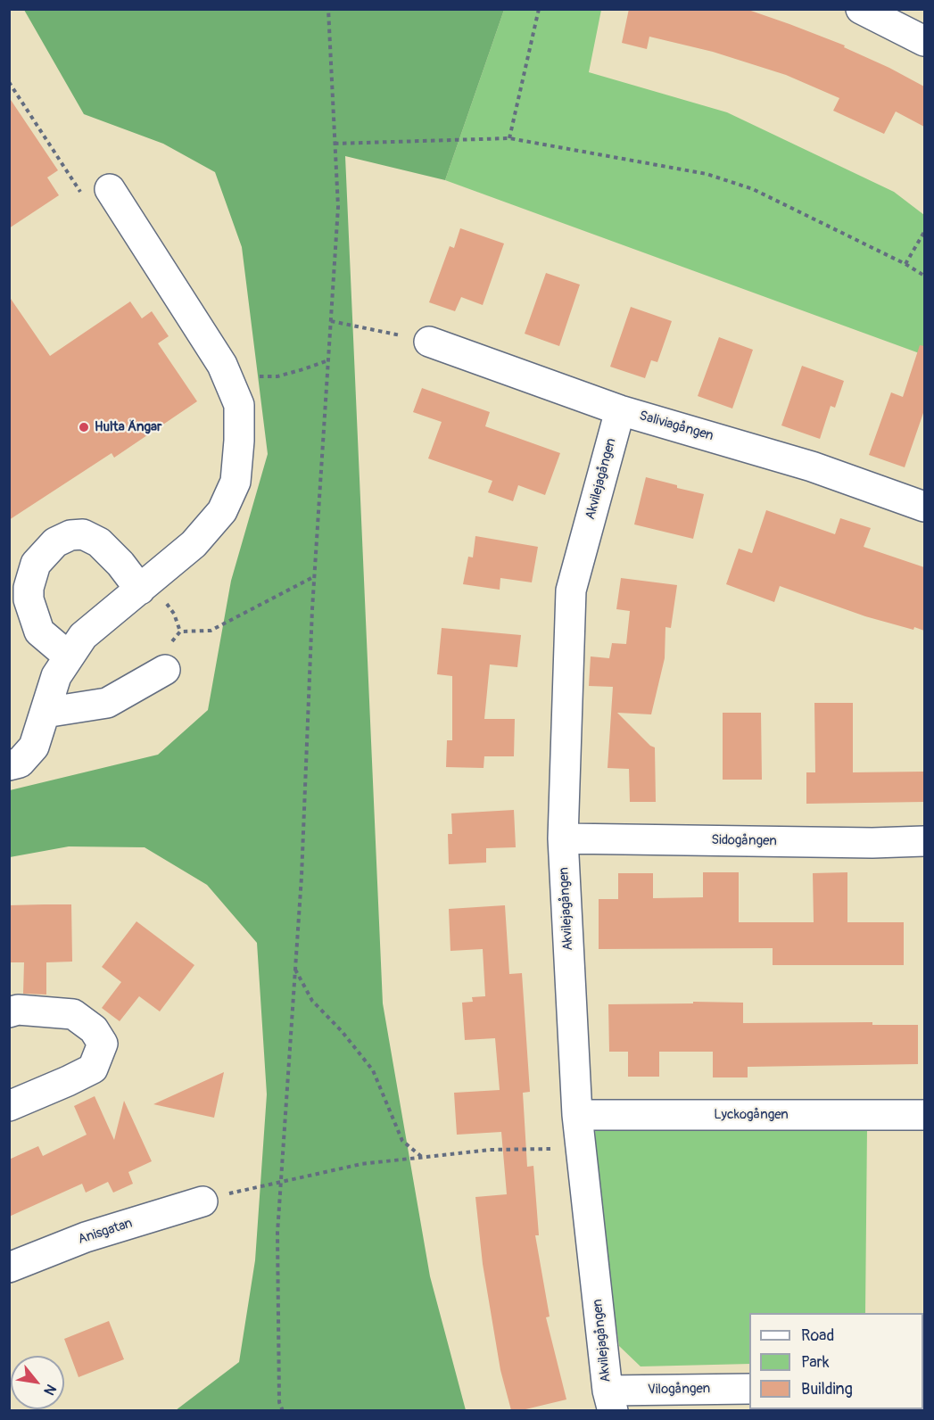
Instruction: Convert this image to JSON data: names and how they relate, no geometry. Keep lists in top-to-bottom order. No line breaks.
{"streets":{"street":["Saliviagången","Akvilejagången","Sidogången","Lyckogången","Anisgatan","Vilogången"]},"crossings":[["Saliviagången","Akvilejagången"],["Akvilejagången","Sidogången"],["Akvilejagången","Lyckogången"],["Akvilejagången","Vilogången"]],"places":["Hulta Ängar"],"legend":["Road","Park","Building"],"north":"bottom right"}
